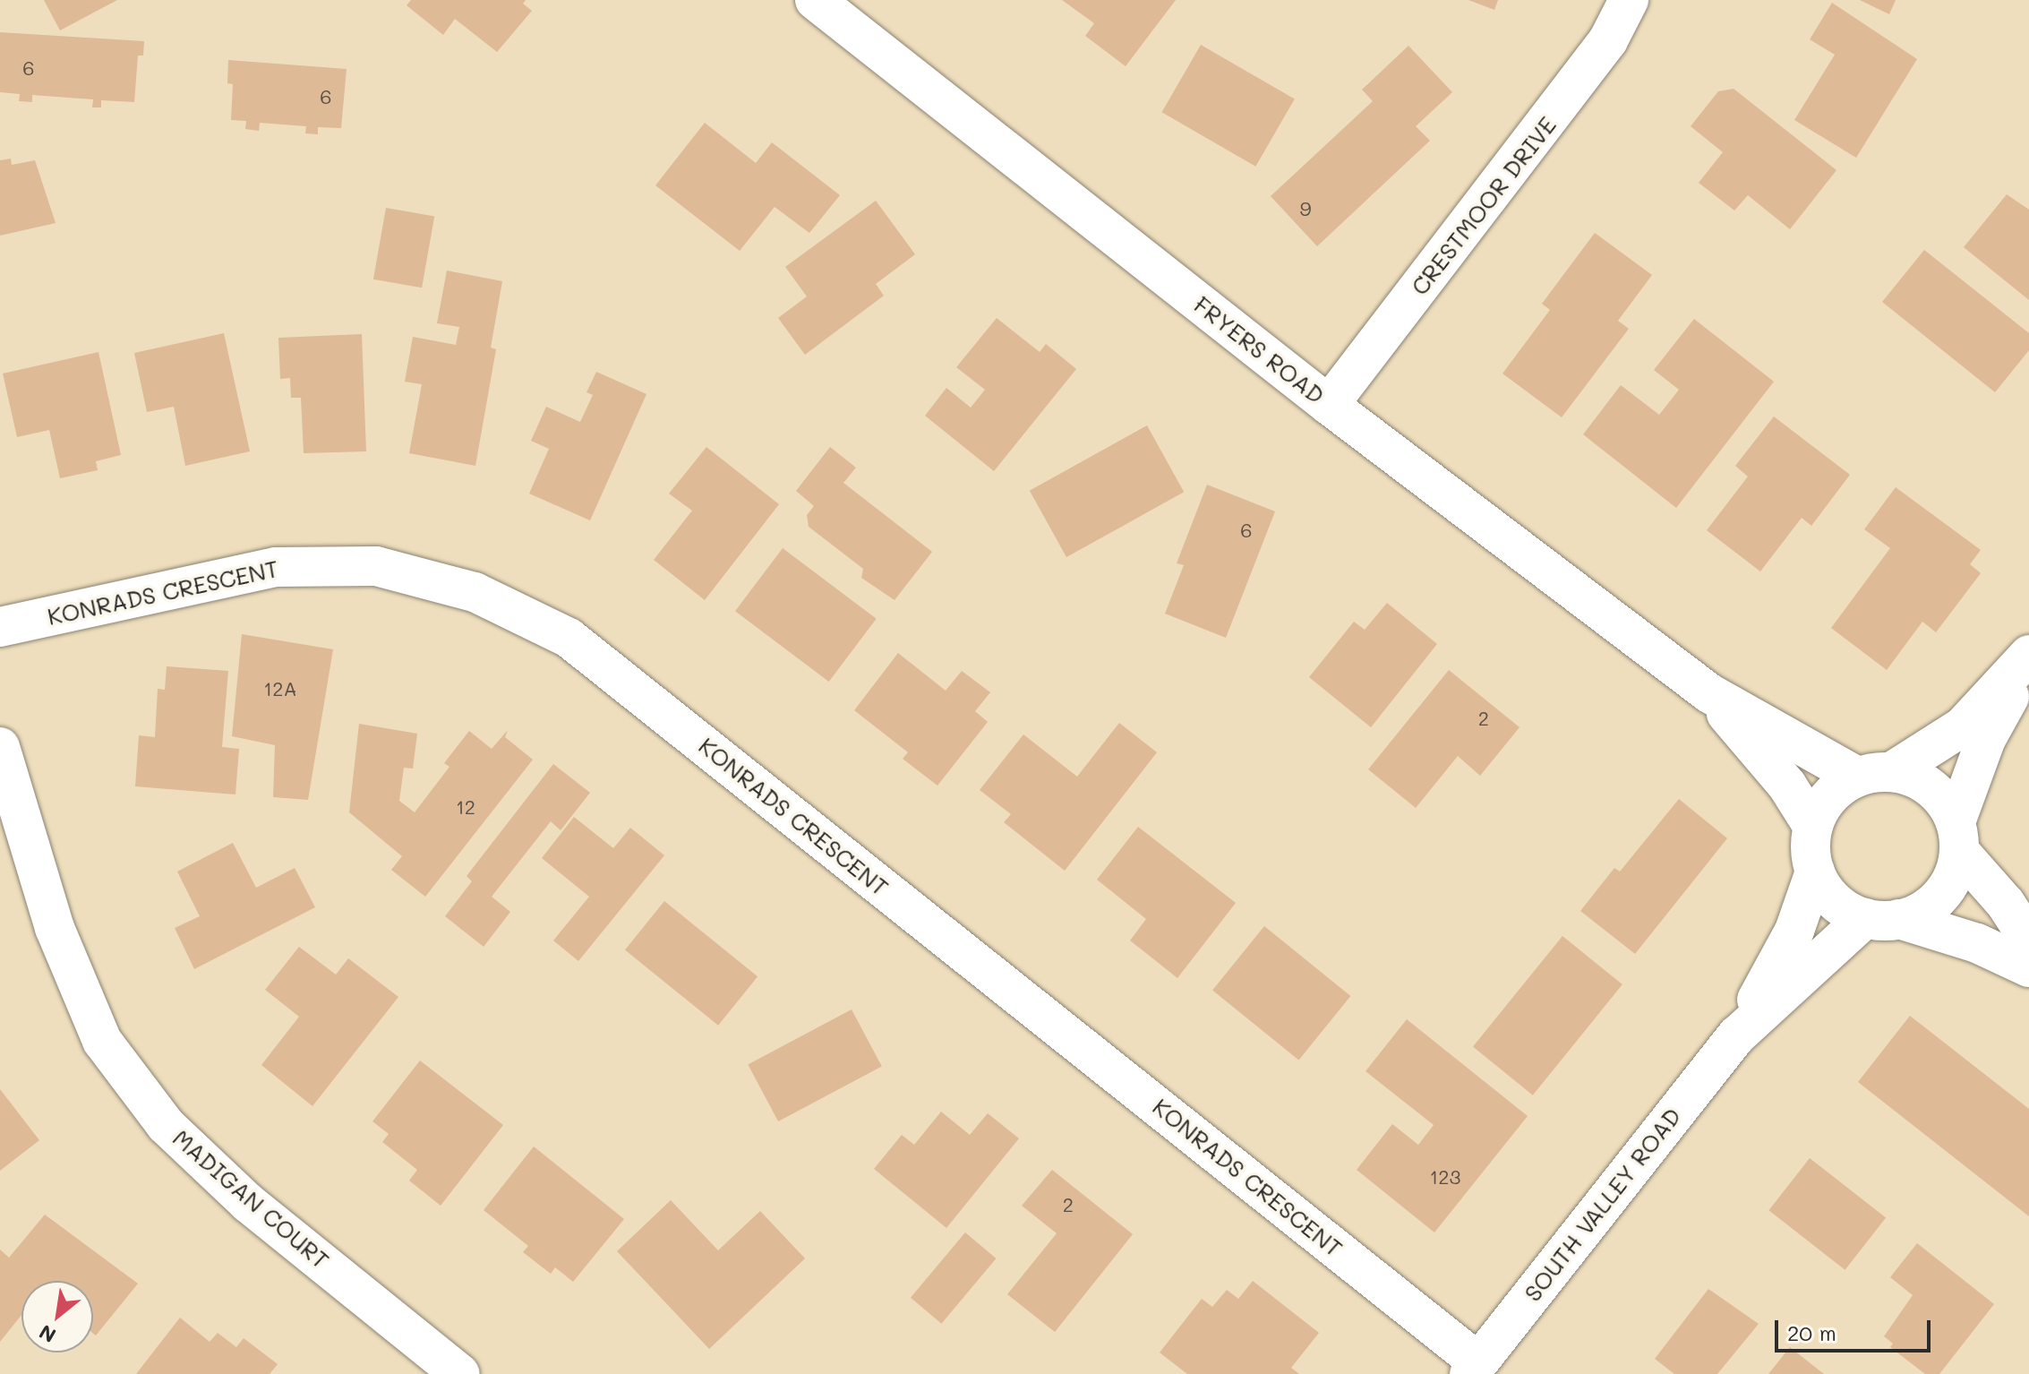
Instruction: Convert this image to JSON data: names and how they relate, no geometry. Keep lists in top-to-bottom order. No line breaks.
{"streets":{"street":["CRESTMOOR DRIVE","FRYERS ROAD","KONRADS CRESCENT","MADIGAN COURT","SOUTH VALLEY ROAD"]},"crossings":[["CRESTMOOR DRIVE","FRYERS ROAD"],["FRYERS ROAD","SOUTH VALLEY ROAD"],["KONRADS CRESCENT","SOUTH VALLEY ROAD"]],"house_numbers":["6","6","9","6","12A","2","12","123","2"],"scale_bar":"20 m","north":"bottom left"}
